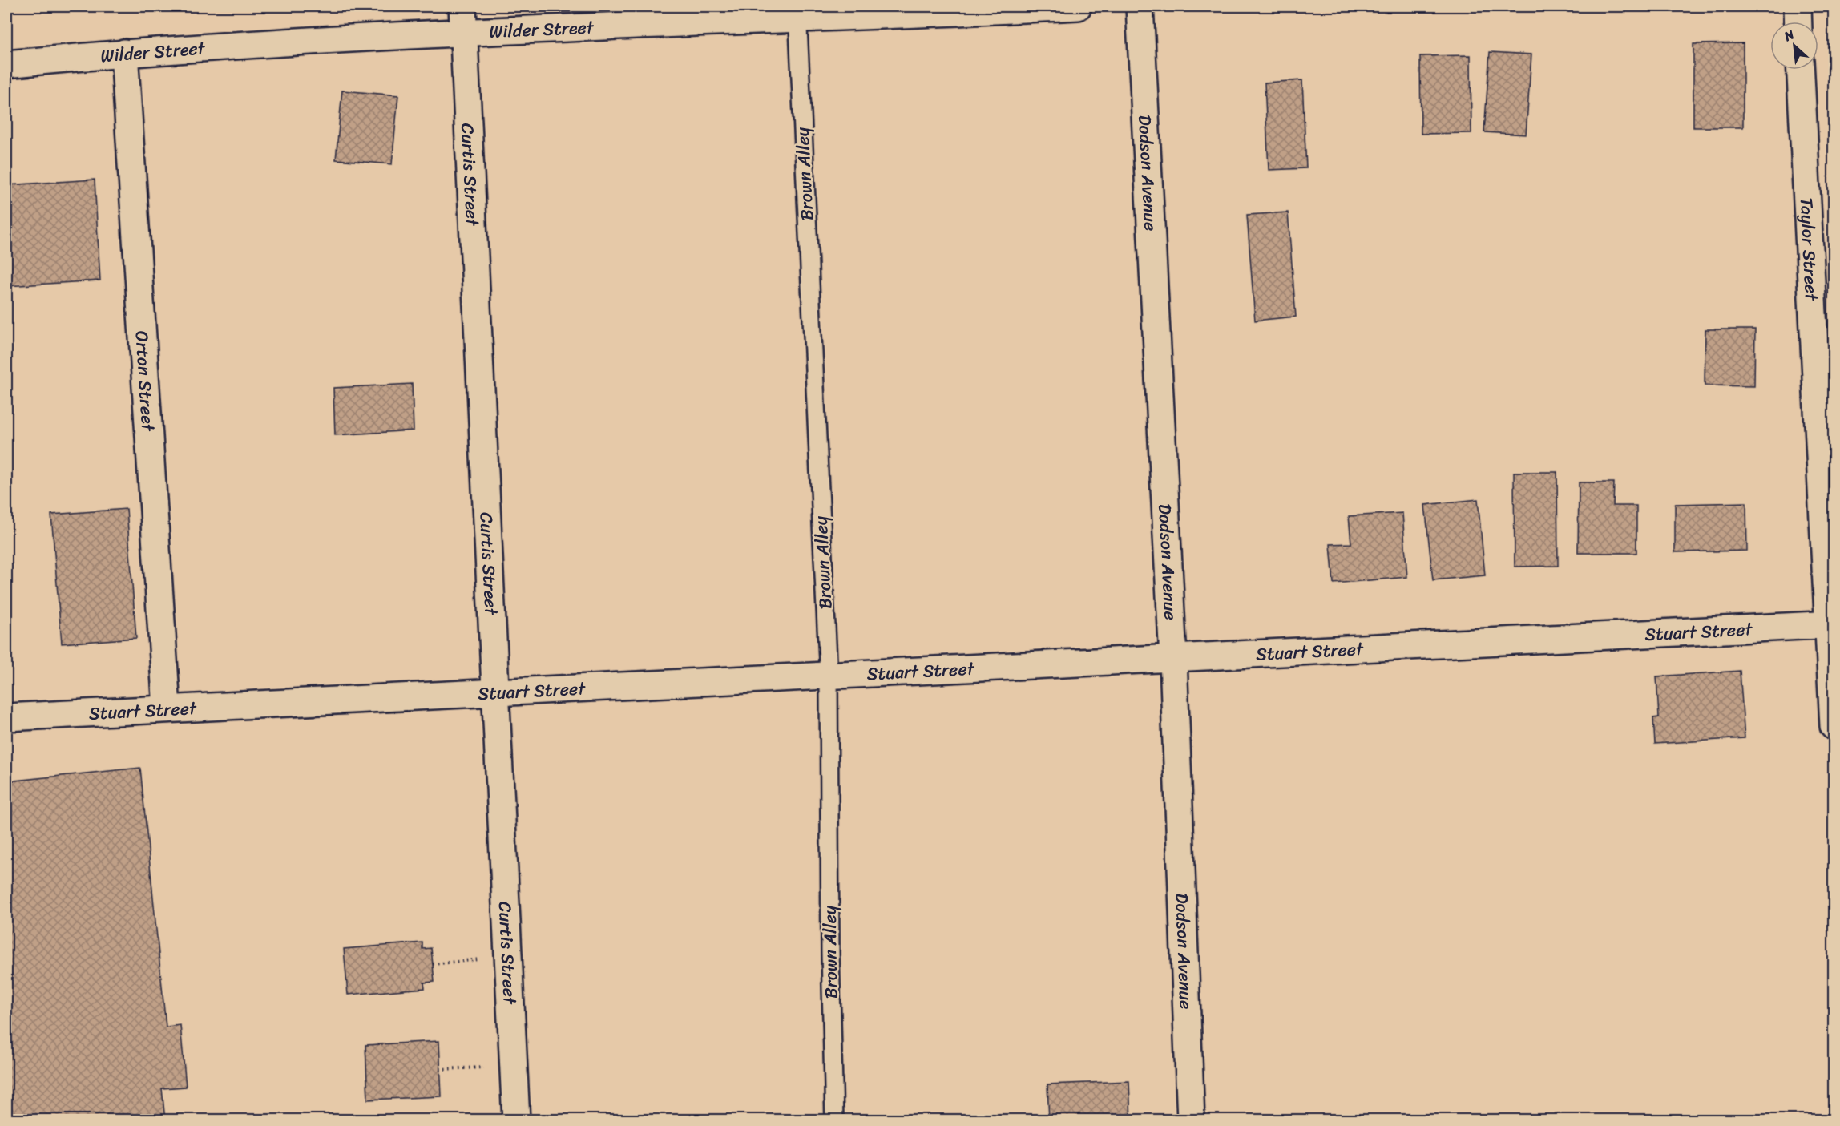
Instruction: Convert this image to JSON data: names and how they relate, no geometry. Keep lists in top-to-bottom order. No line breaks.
{"streets":{"street":["Wilder Street","Curtis Street","Dodson Avenue","Taylor Street","Orton Street","Stuart Street"],"lane":["Brown Alley"]},"crossings":[["Wilder Street","Curtis Street"],["Wilder Street","Brown Alley"],["Wilder Street","Orton Street"],["Curtis Street","Stuart Street"],["Brown Alley","Stuart Street"],["Dodson Avenue","Stuart Street"],["Taylor Street","Stuart Street"],["Orton Street","Stuart Street"]],"north":"top left"}
